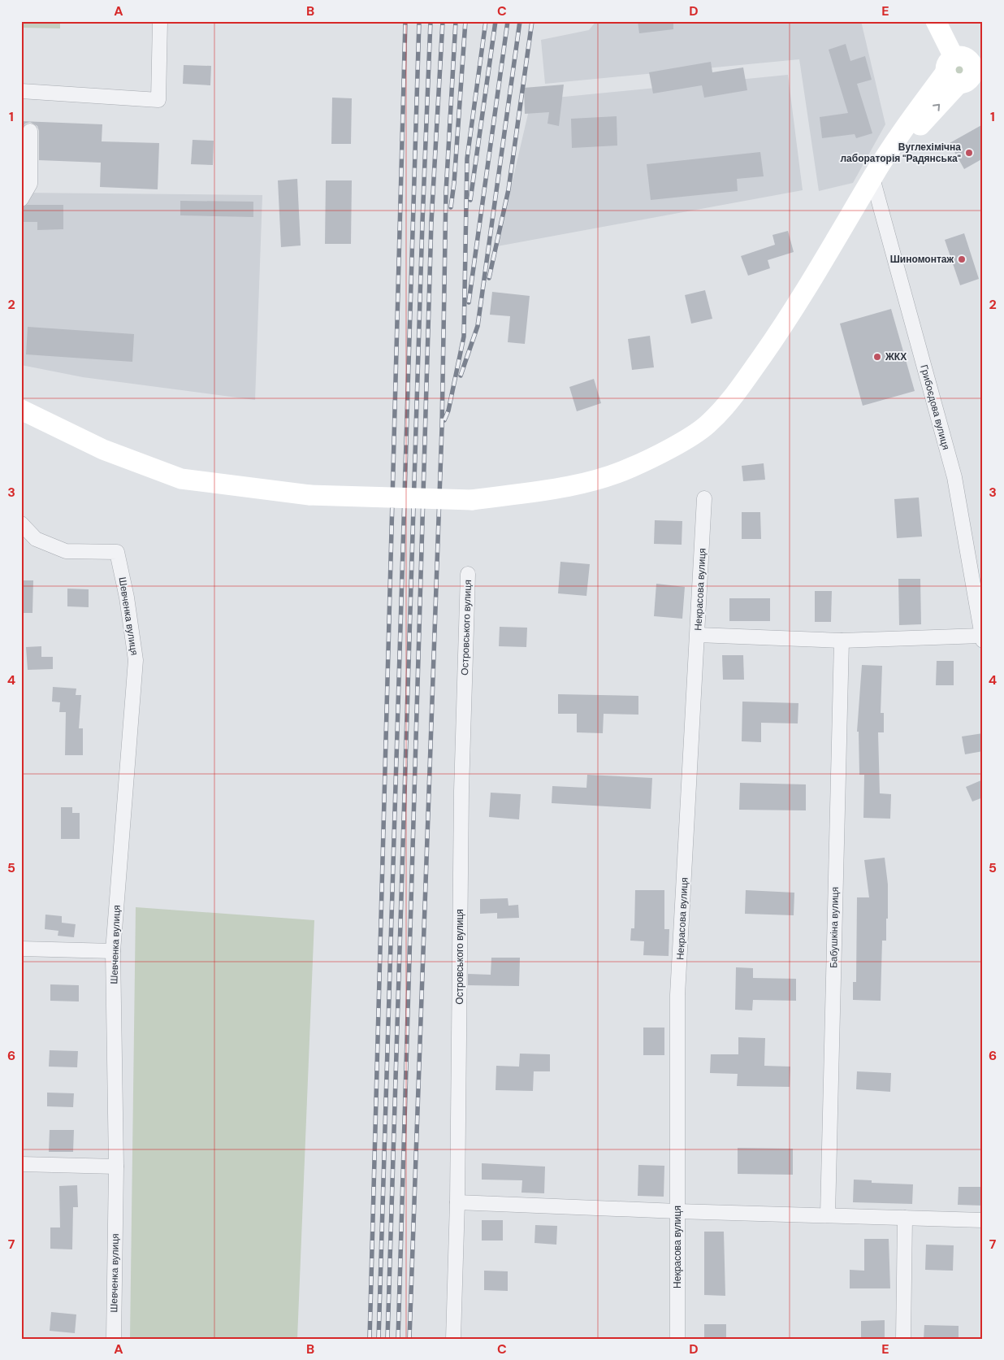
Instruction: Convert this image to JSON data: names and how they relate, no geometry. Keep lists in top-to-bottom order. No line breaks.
{"streets":{"street":["Грибоєдова вулиця","Некрасова вулиця","Шевченка вулиця","Островського вулиця","Бабушкіна вулиця"]},"places":["Вуглехімічна лабораторія \"Радянська\"","Шиномонтаж","ЖКХ"],"grid":{"columns":["A","B","C","D","E"],"rows":["1","2","3","4","5","6","7"]}}
